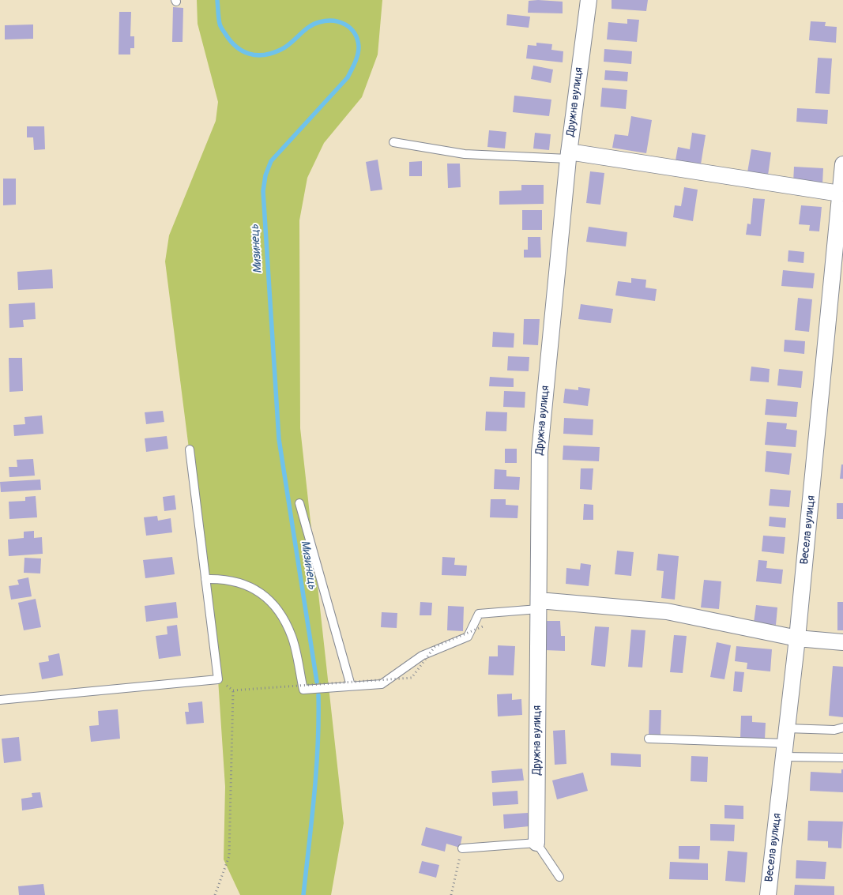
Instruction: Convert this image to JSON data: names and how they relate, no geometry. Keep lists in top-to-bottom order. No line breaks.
{"streets":{"street":["Дружна вулиця","Весела вулиця"]},"water":["Мизинець"]}
